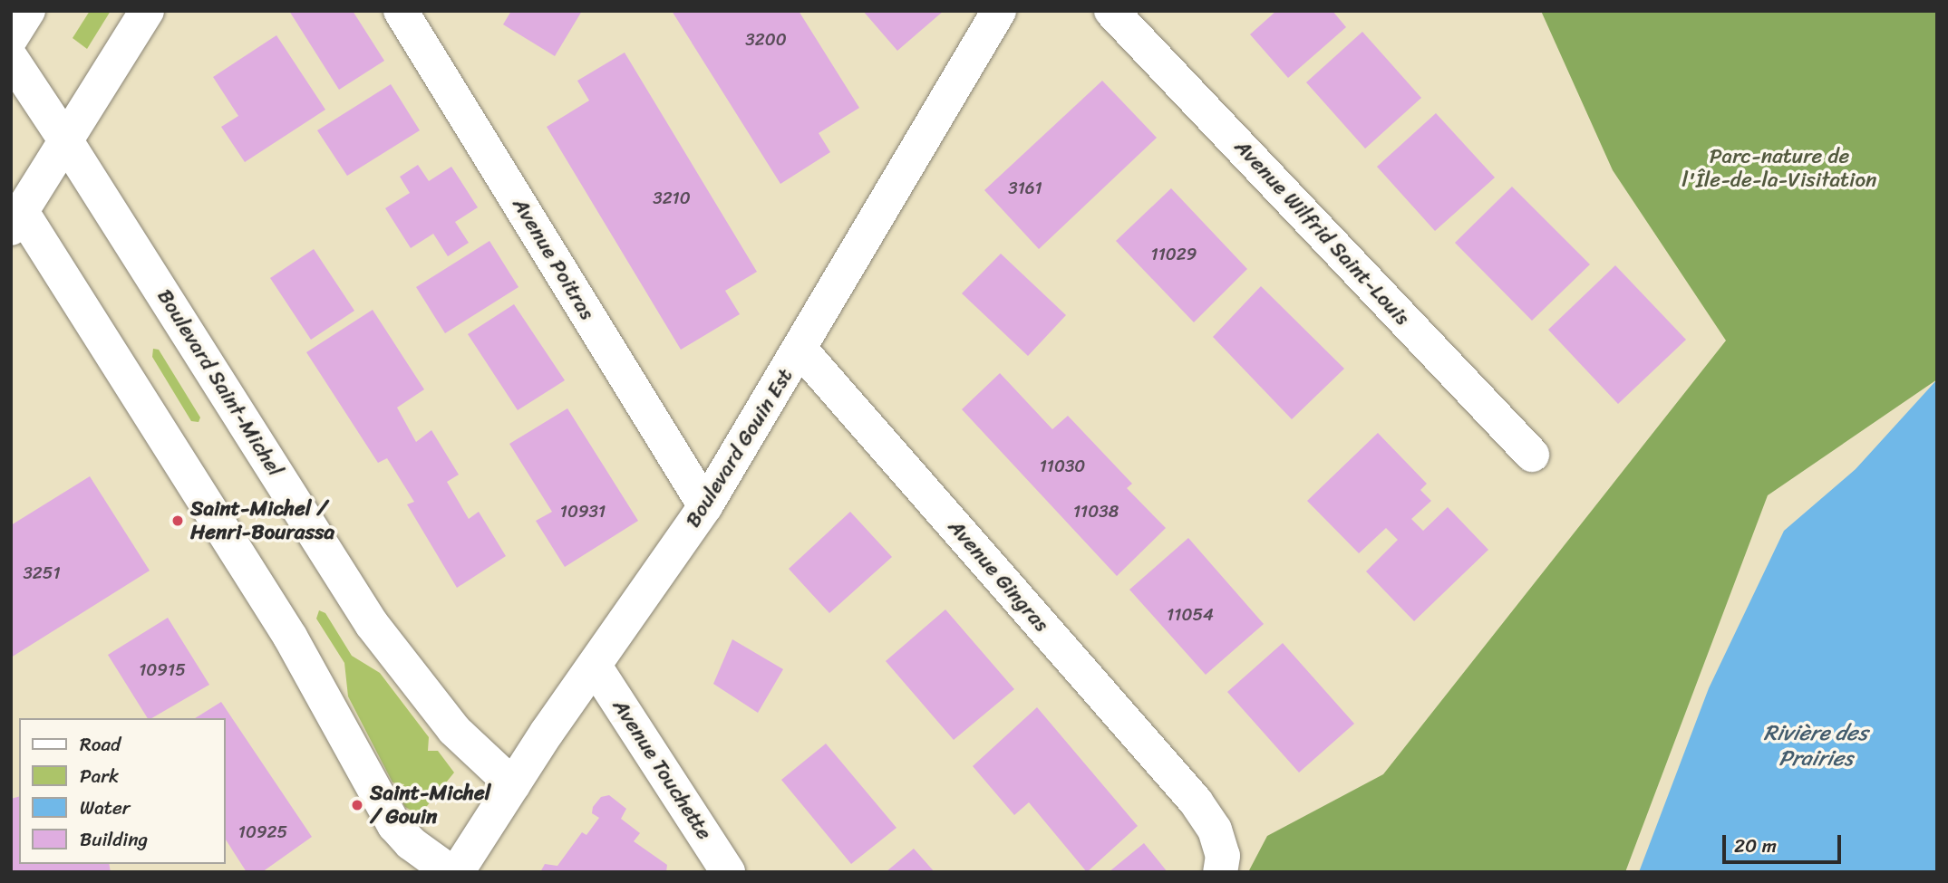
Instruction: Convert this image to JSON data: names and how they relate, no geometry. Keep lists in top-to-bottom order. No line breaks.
{"streets":{"street":["Avenue Wilfrid Saint-Louis","Avenue Poitras","Boulevard Saint-Michel","Boulevard Gouin Est","Avenue Gingras","Avenue Touchette"]},"crossings":[["Avenue Poitras","Boulevard Gouin Est"],["Boulevard Saint-Michel","Boulevard Gouin Est"],["Boulevard Gouin Est","Avenue Gingras"],["Boulevard Gouin Est","Avenue Touchette"]],"water":["Rivière des Prairies"],"parks":["Parc-nature de l'Île-de-la-Visitation"],"places":["Saint-Michel / Henri-Bourassa","Saint-Michel / Gouin"],"house_numbers":["3200","3161","3210","11029","11030","10931","11038","3251","11054","10915","10925"],"legend":["Road","Park","Water","Building"],"scale_bar":"20 m"}
